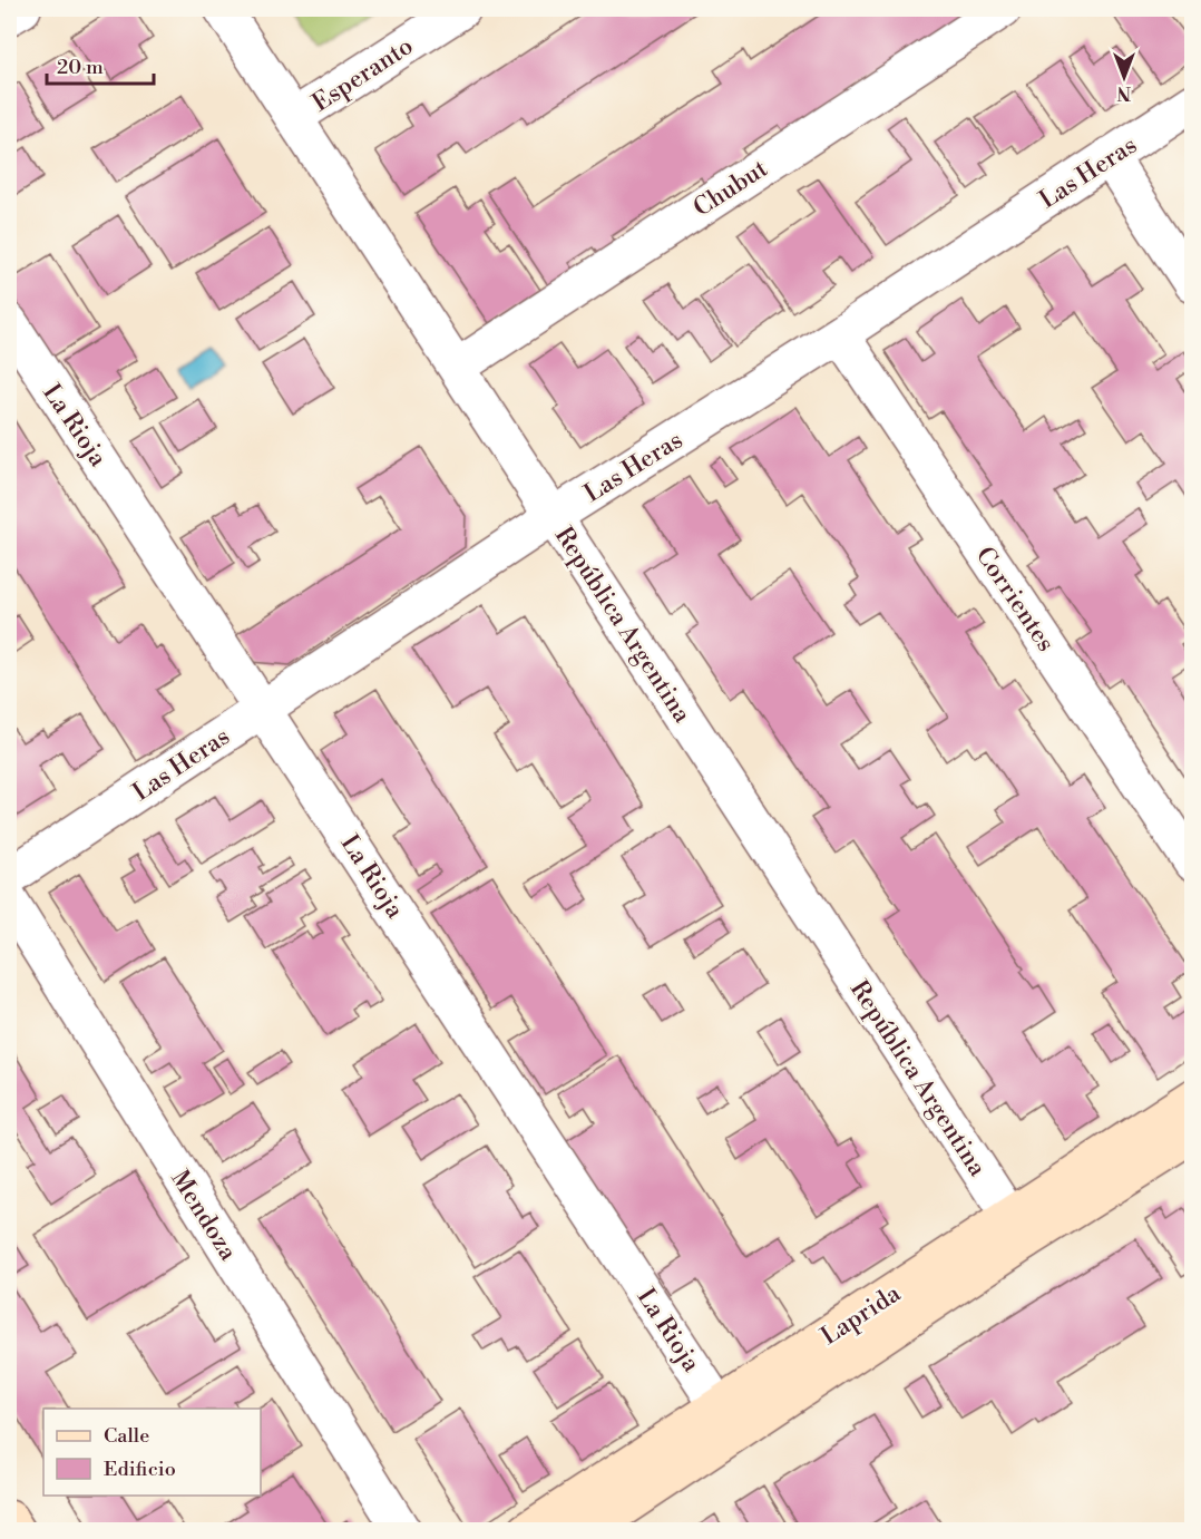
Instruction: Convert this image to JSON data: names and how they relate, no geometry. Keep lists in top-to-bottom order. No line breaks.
{"streets":{"main road":["Laprida"],"street":["Esperanto","Las Heras","Chubut","La Rioja","Corrientes","República Argentina","Mendoza"]},"crossings":[["Esperanto","República Argentina"],["Las Heras","La Rioja"],["Las Heras","Corrientes"],["Las Heras","República Argentina"],["Chubut","República Argentina"],["La Rioja","Laprida"],["República Argentina","Laprida"]],"legend":["Calle","Edificio"],"scale_bar":"20 m","north":"bottom"}
